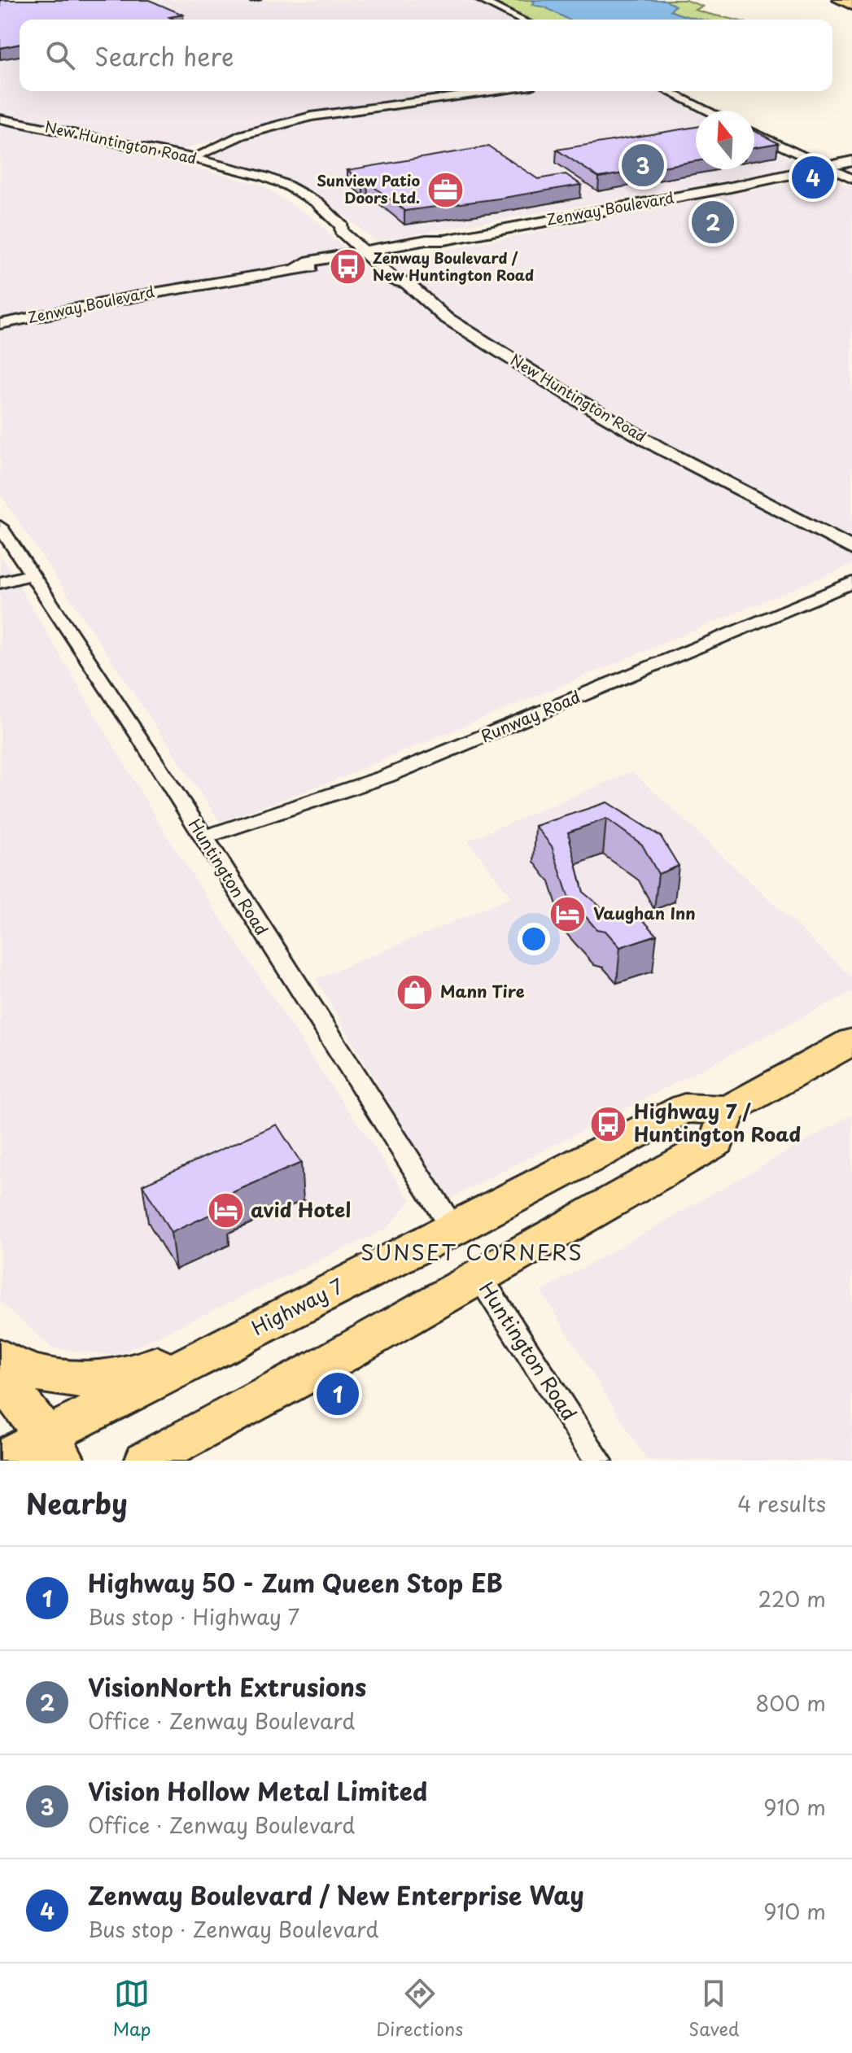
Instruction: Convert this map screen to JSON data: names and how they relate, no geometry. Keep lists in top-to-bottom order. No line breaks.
{"streets":{"main road":["Highway 7"],"street":["New Huntington Road","Zenway Boulevard","Runway Road","Huntington Road"]},"crossings":[["New Huntington Road","Zenway Boulevard"],["Runway Road","Huntington Road"],["Huntington Road","Highway 7"]],"districts":["SUNSET CORNERS"],"places":{"office":["Sunview Patio Doors Ltd."],"bus stop":["Zenway Boulevard / New Huntington Road","Highway 7 / Huntington Road"],"hotel":["Vaughan Inn","avid Hotel"],"shop":["Mann Tire"]},"north":"top","page":{"search":"Search here","pins":["3","4","2","1"],"heading":["Nearby","4 results"],"list":[{"mark":"1","name":"Highway 50 - Zum Queen Stop EB","note":"Bus stop · Highway 7","value":"220 m"},{"mark":"2","name":"VisionNorth Extrusions","note":"Office · Zenway Boulevard","value":"800 m"},{"mark":"3","name":"Vision Hollow Metal Limited","note":"Office · Zenway Boulevard","value":"910 m"},{"mark":"4","name":"Zenway Boulevard / New Enterprise Way","note":"Bus stop · Zenway Boulevard","value":"910 m"}],"nav":["Map","Directions","Saved"]}}
